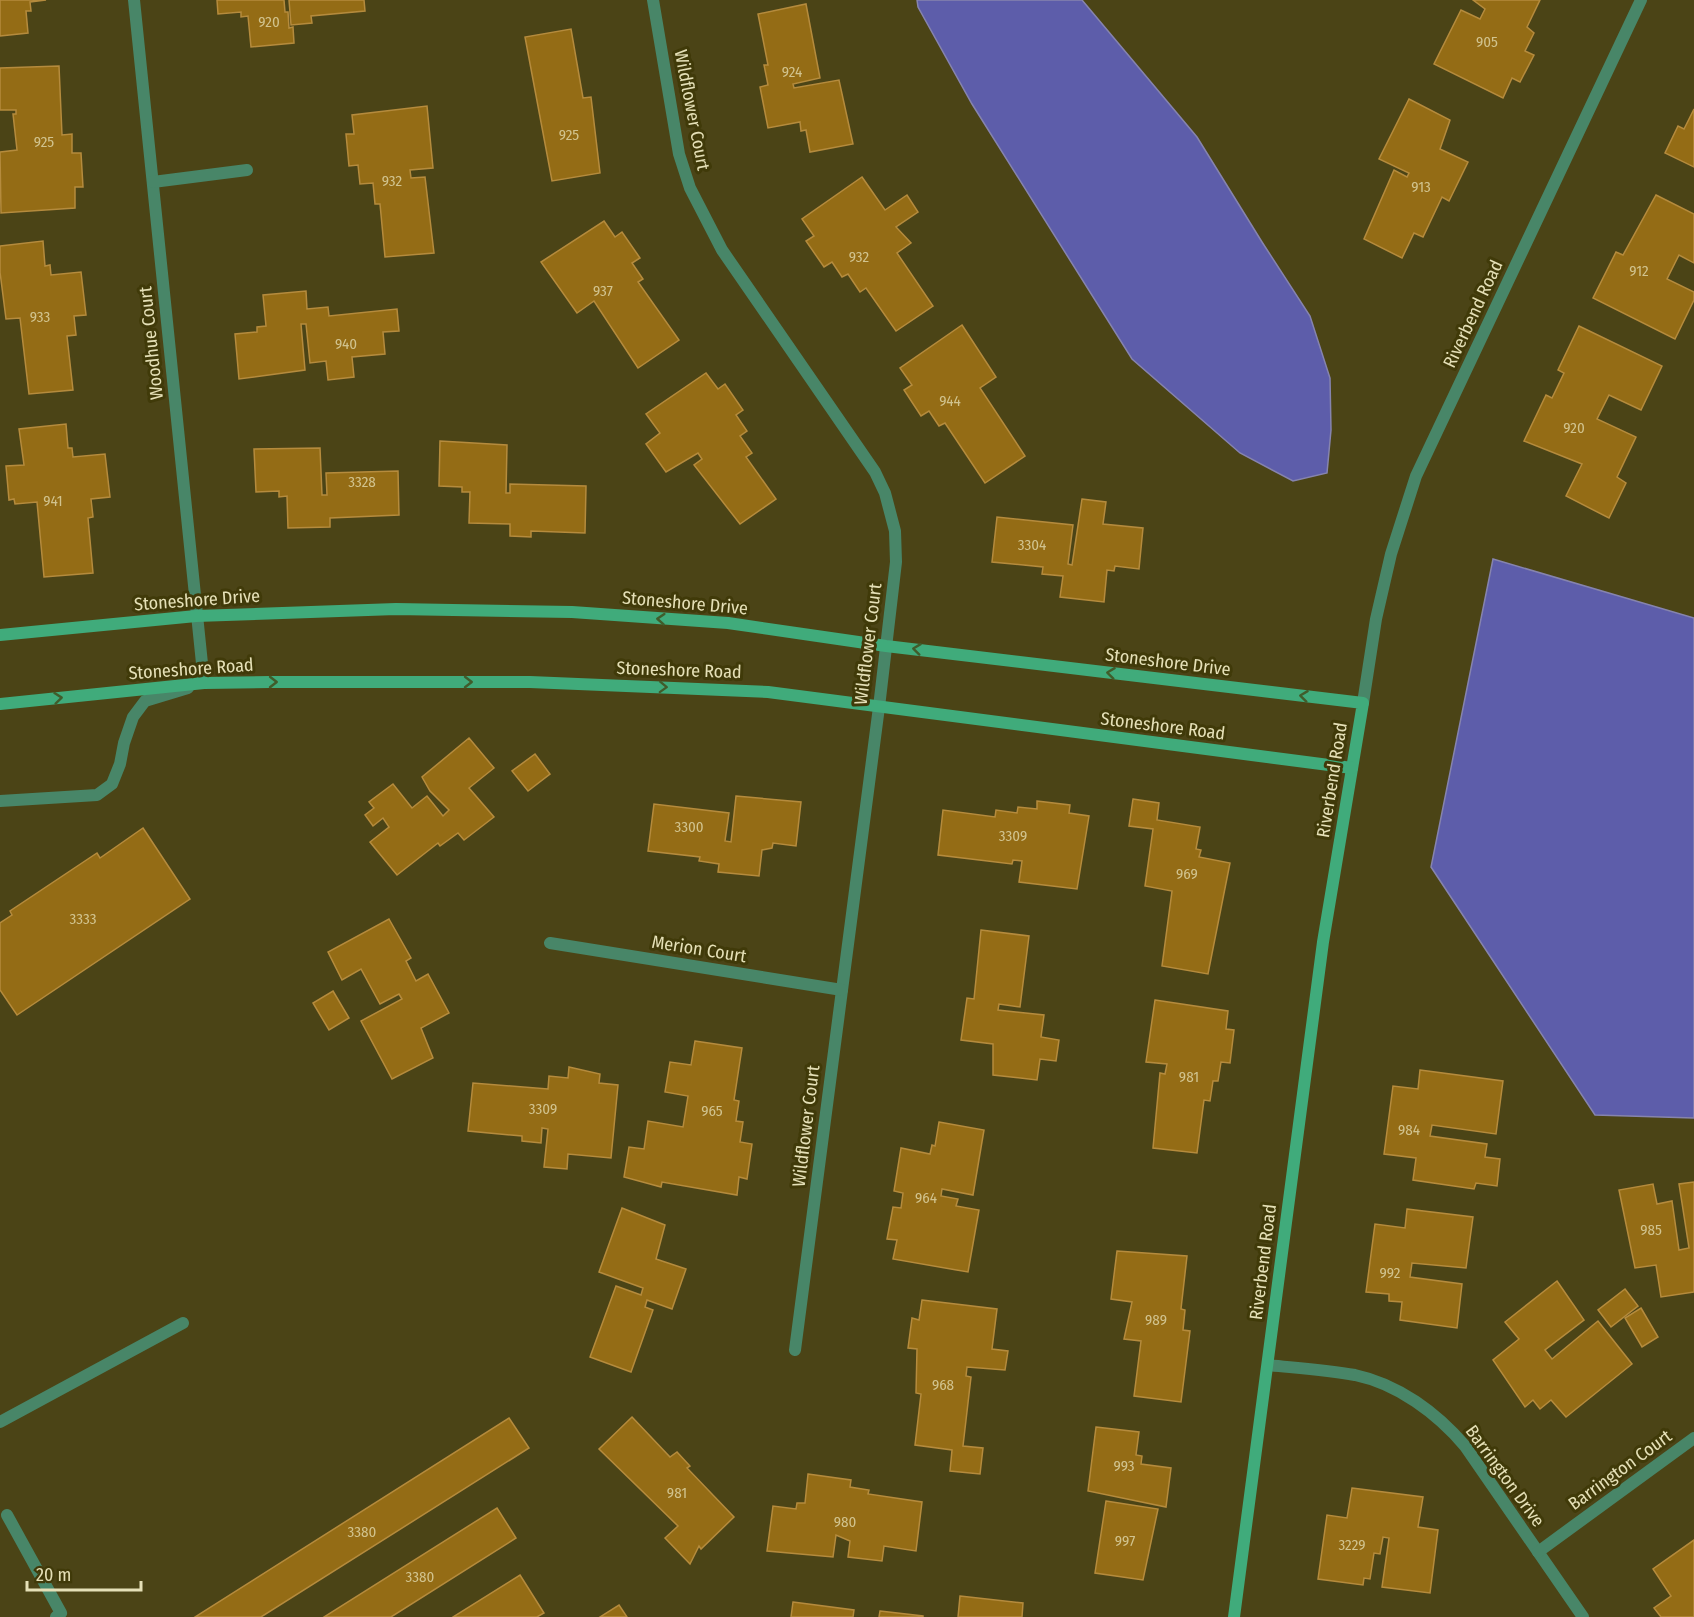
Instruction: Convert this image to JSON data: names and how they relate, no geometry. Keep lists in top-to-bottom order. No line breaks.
{"streets":{"street":["Wildflower Court","Riverbend Road","Woodhue Court","Stoneshore Drive","Stoneshore Road","Merion Court","Barrington Court","Barrington Drive"]},"crossings":[["Wildflower Court","Stoneshore Drive"],["Wildflower Court","Stoneshore Road"],["Wildflower Court","Merion Court"],["Riverbend Road","Stoneshore Drive"],["Riverbend Road","Stoneshore Road"],["Riverbend Road","Barrington Drive"],["Woodhue Court","Stoneshore Drive"],["Woodhue Court","Stoneshore Road"],["Barrington Court","Barrington Drive"]],"one_way":["Stoneshore Drive","Stoneshore Road"],"house_numbers":["920","905","924","925","925","932","913","932","912","937","933","940","944","920","3328","941","3304","3300","3309","969","3333","981","3309","965","984","964","985","992","989","968","993","981","980","3380","997","3229","3380"],"scale_bar":"20 m"}
